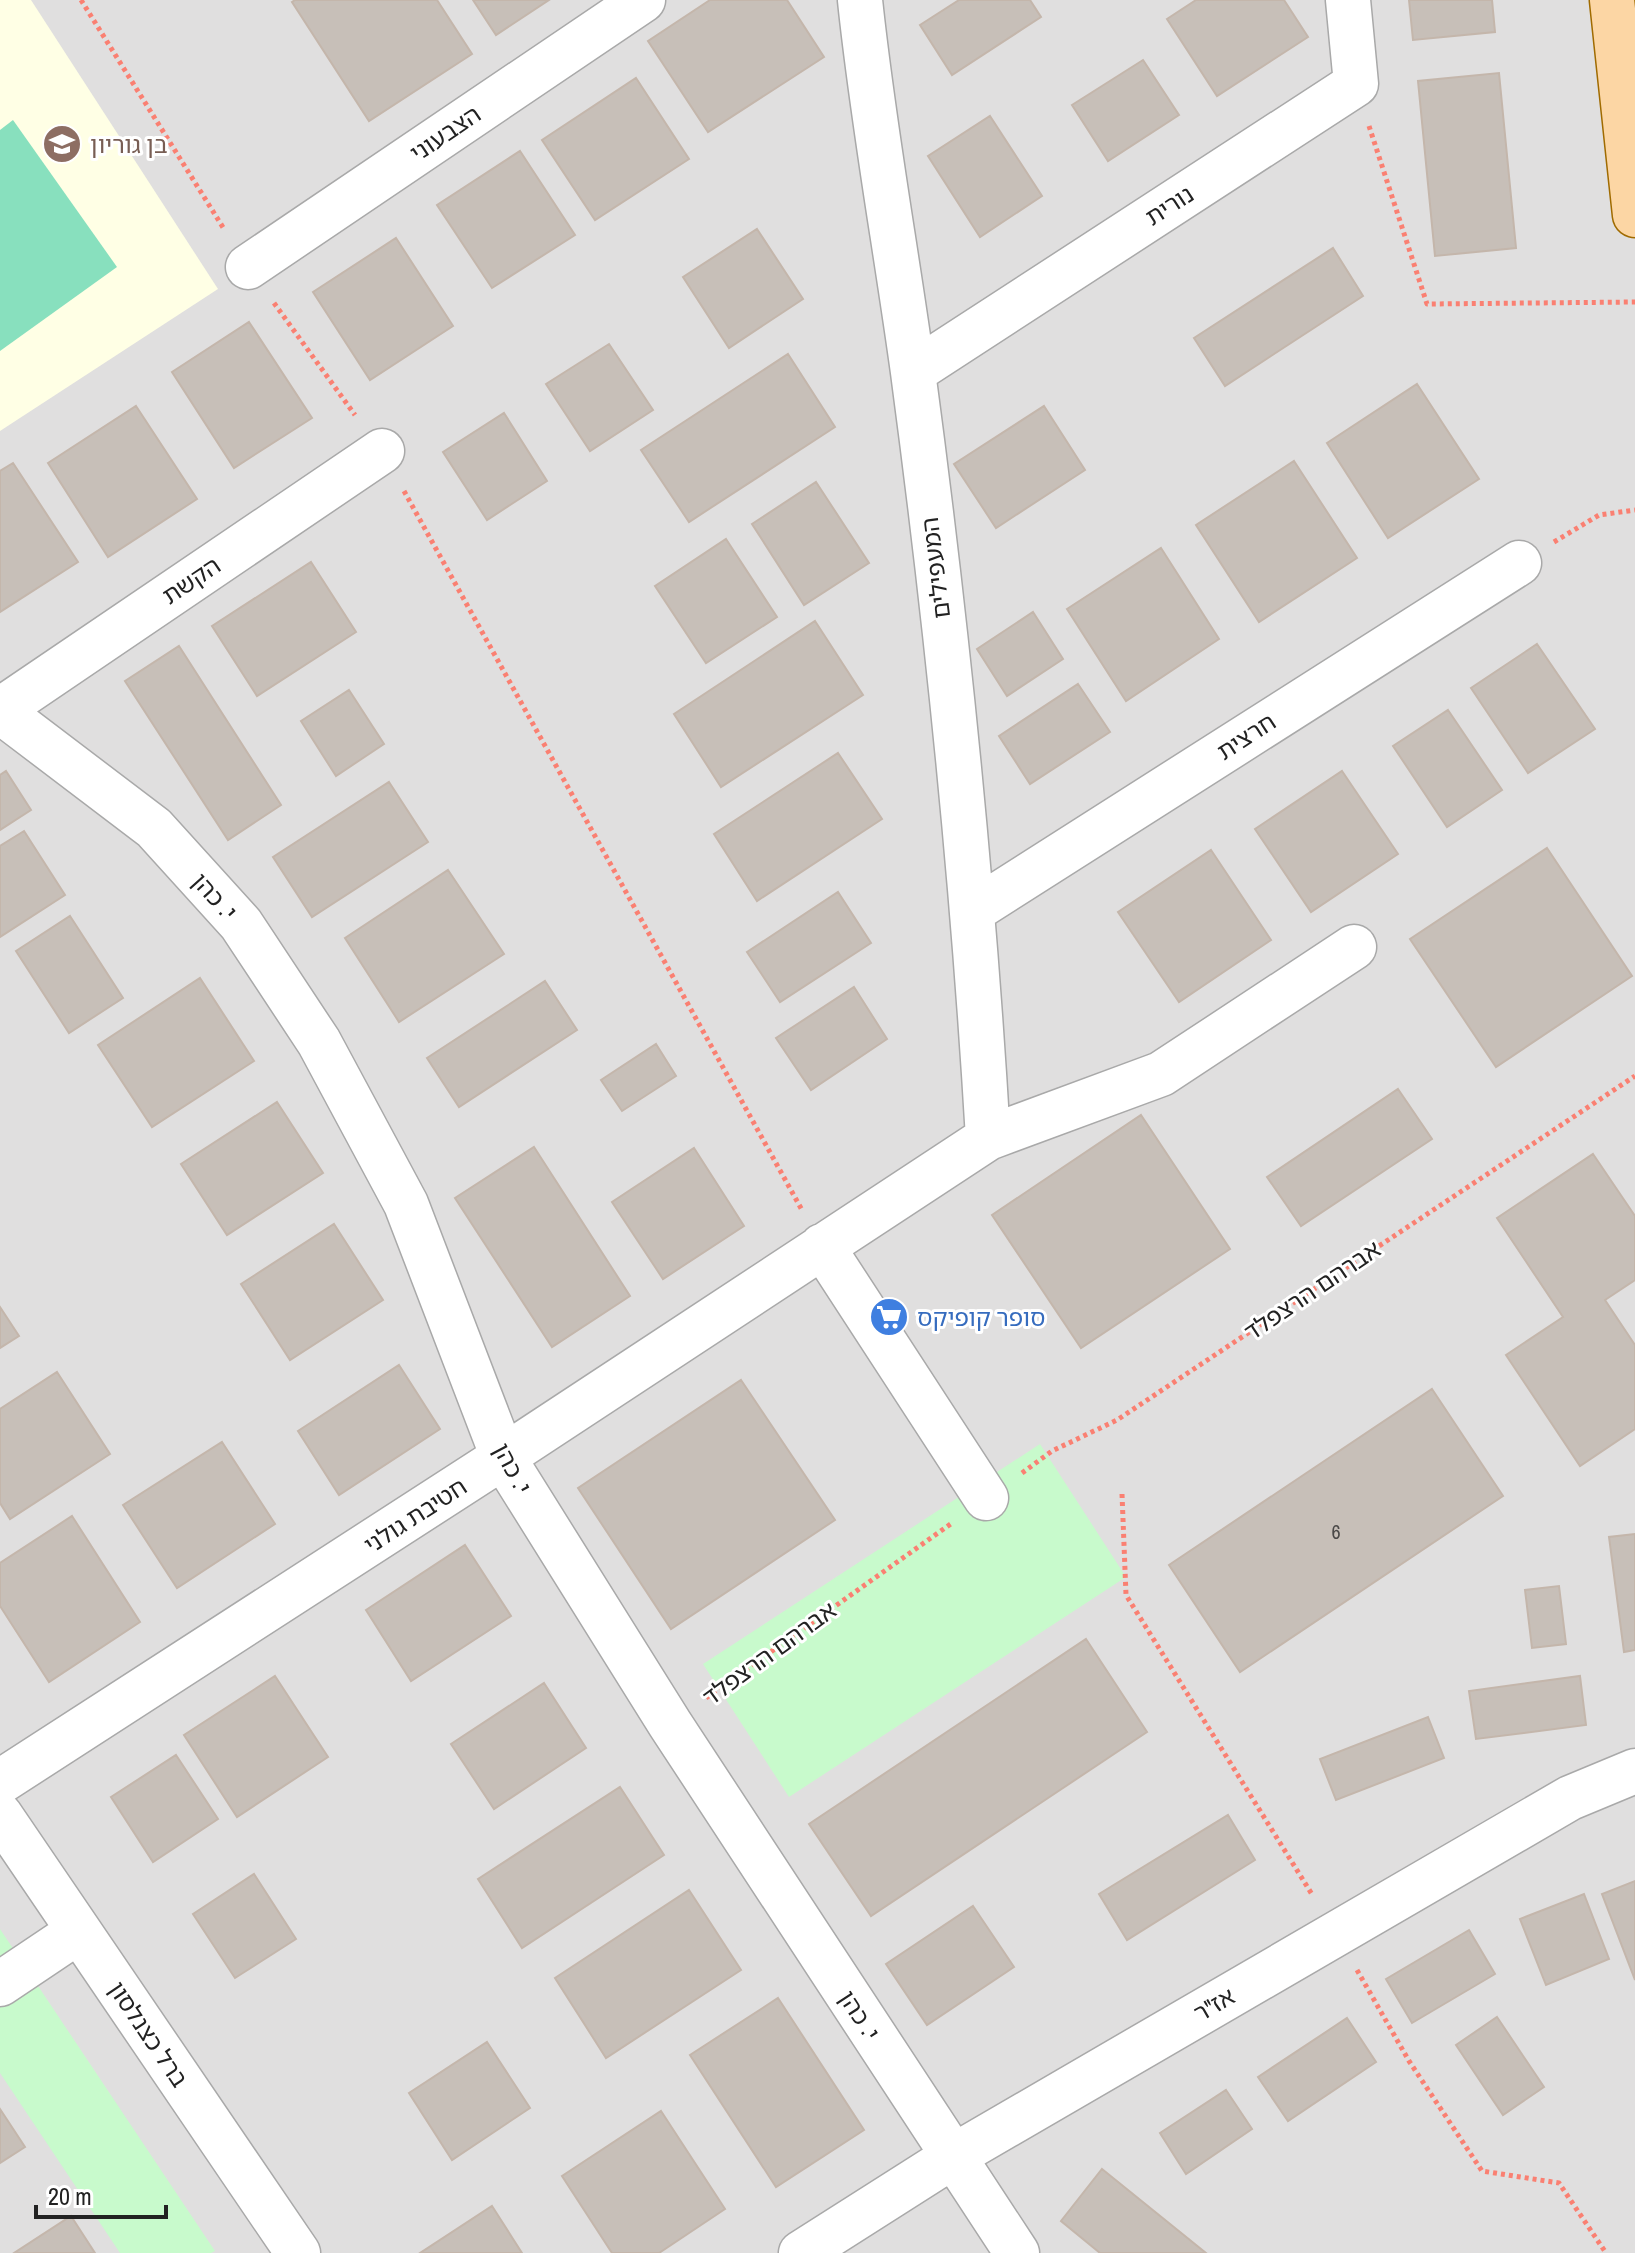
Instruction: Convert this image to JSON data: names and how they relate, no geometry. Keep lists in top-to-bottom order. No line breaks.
{"streets":{"street":["הצבעוני","נורית","המעפילים","הקשת","חרצית","י. כהן","חטיבת גולני","אז\"ר","ברל כצנלסון"],"path":["אברהם הרצפלד"]},"crossings":[["נורית","המעפילים"],["המעפילים","חרצית"],["המעפילים","חטיבת גולני"],["הקשת","י. כהן"],["י. כהן","אברהם הרצפלד"],["י. כהן","חטיבת גולני"],["י. כהן","אז\"ר"]],"places":{"school or university":["בן גוריון"],"supermarket":["סופר קופיקס"]},"house_numbers":["6"],"scale_bar":"20 m"}
